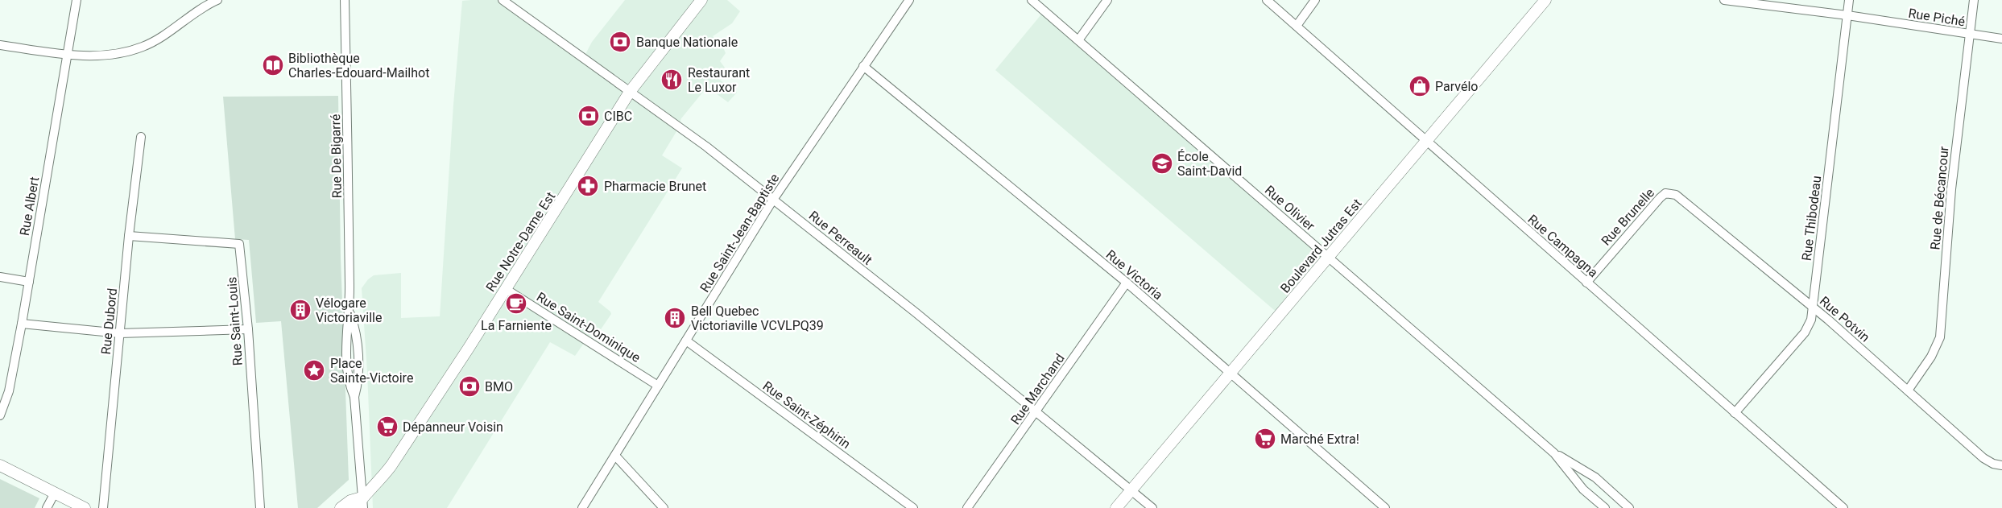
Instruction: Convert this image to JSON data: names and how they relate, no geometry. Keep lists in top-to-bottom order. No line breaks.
{"streets":{"street":["Rue Piché","Rue De Bigarré","Rue de Bécancour","Rue Albert","Rue Olivier","Rue Brunelle","Rue Thibodeau","Rue Saint-Jean-Baptiste","Rue Perreault","Rue Notre-Dame Est","Boulevard Jutras Est","Rue Campagna","Rue Victoria","Rue Potvin","Rue Dubord","Rue Saint-Louis","Rue Saint-Dominique","Rue Marchand","Rue Saint-Zéphirin"]},"crossings":[["Rue Piché","Rue de Bécancour"],["Rue Piché","Rue Thibodeau"],["Rue De Bigarré","Rue Notre-Dame Est"],["Rue de Bécancour","Rue Potvin"],["Rue Olivier","Boulevard Jutras Est"],["Rue Brunelle","Rue Campagna"],["Rue Brunelle","Rue Potvin"],["Rue Thibodeau","Rue Campagna"],["Rue Thibodeau","Rue Potvin"],["Rue Saint-Jean-Baptiste","Rue Perreault"],["Rue Saint-Jean-Baptiste","Rue Victoria"],["Rue Saint-Jean-Baptiste","Rue Saint-Dominique"],["Rue Saint-Jean-Baptiste","Rue Saint-Zéphirin"],["Rue Perreault","Rue Notre-Dame Est"],["Rue Perreault","Boulevard Jutras Est"],["Rue Perreault","Rue Marchand"],["Rue Notre-Dame Est","Rue Saint-Dominique"],["Boulevard Jutras Est","Rue Campagna"],["Boulevard Jutras Est","Rue Victoria"],["Rue Victoria","Rue Marchand"],["Rue Dubord","Rue Saint-Louis"]],"places":{"bank":["Banque Nationale","CIBC","BMO"],"library":["Bibliothèque Charles-Edouard-Mailhot"],"restaurant":["Restaurant Le Luxor"],"shop":["Parvélo"],"school or university":["École Saint-David"],"pharmacy":["Pharmacie Brunet"],"cafe":["La Farniente"],"building":["Vélogare Victoriaville","Bell Quebec Victoriaville VCVLPQ39"],"place":["Place Sainte-Victoire"],"supermarket":["Dépanneur Voisin","Marché Extra!"]}}
